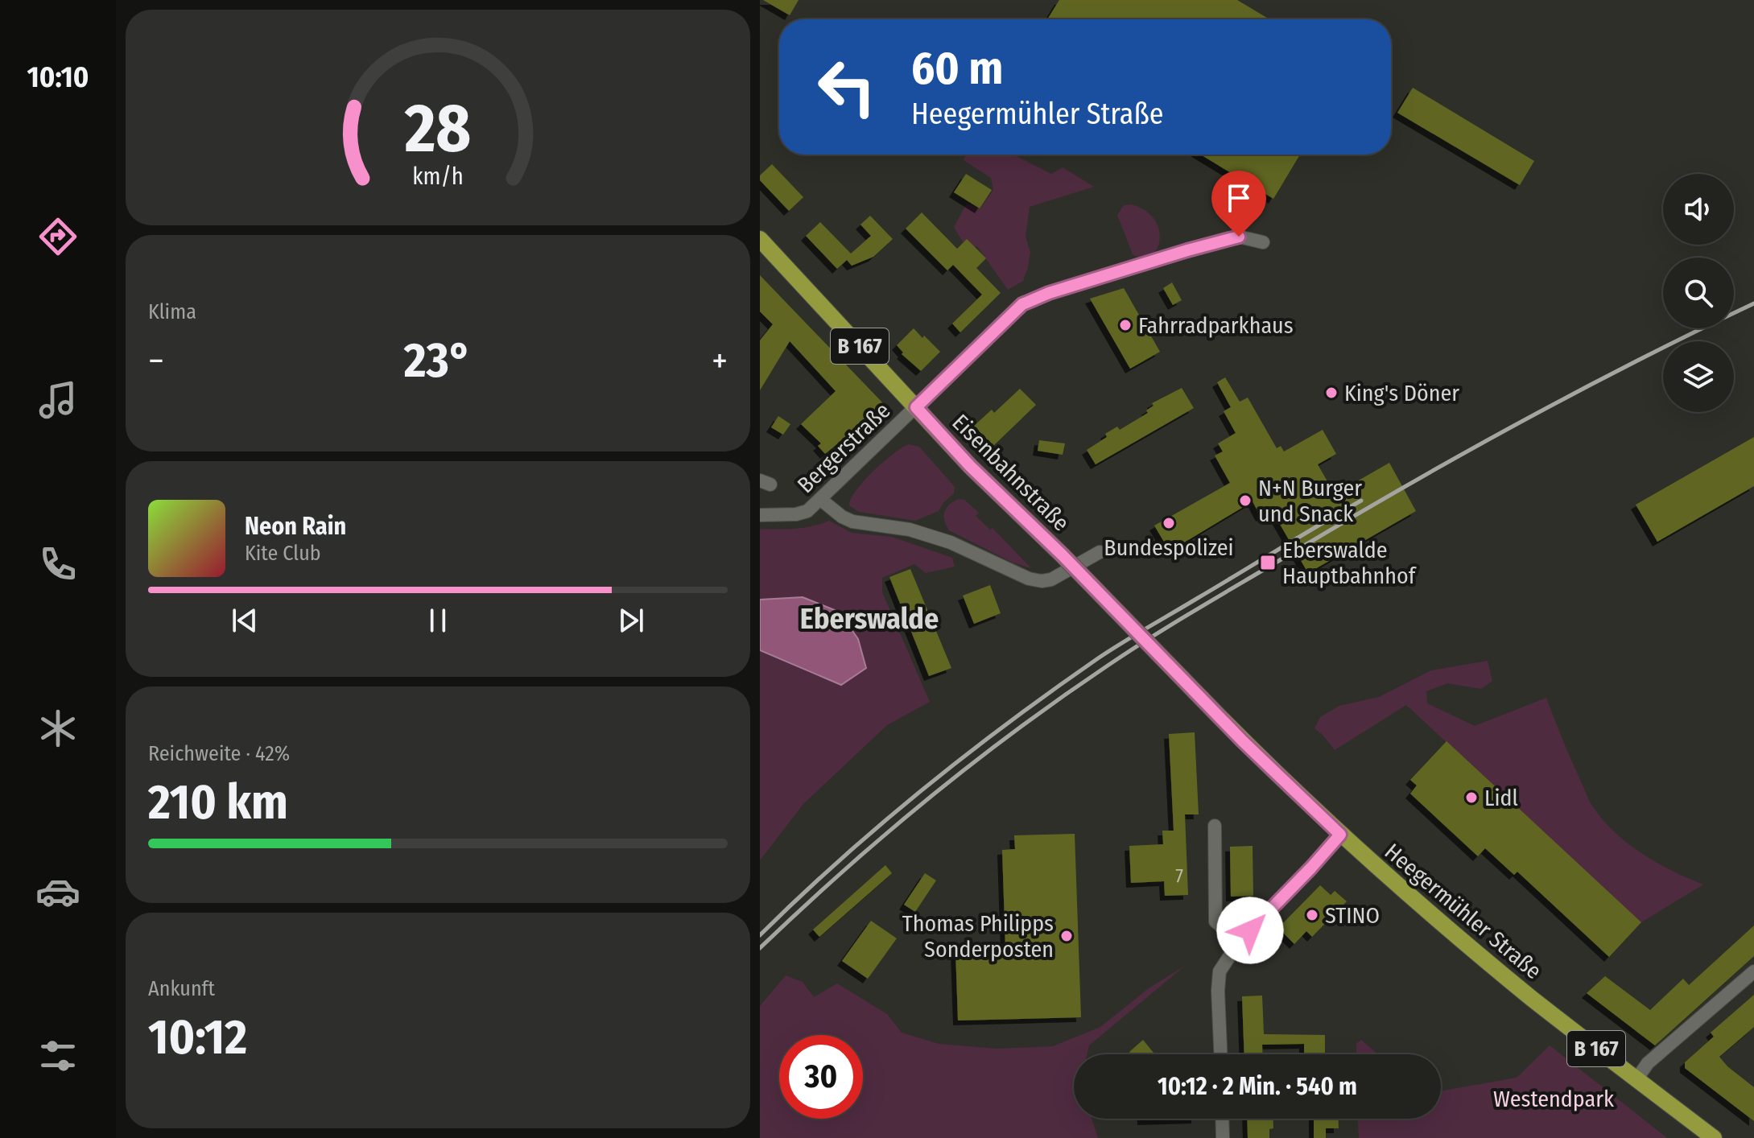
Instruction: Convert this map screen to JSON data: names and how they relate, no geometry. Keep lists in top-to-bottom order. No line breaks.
{"streets":{"main road":["B 167","Eisenbahnstraße","Heegermühler Straße"],"street":["Bergerstraße"]},"crossings":[["Bergerstraße","Eisenbahnstraße"],["Eisenbahnstraße","Heegermühler Straße"]],"districts":["Eberswalde"],"parks":["Westendpark"],"places":{"other":["Fahrradparkhaus","King's Döner","N+N Burger und Snack","Bundespolizei","Lidl","STINO","Thomas Philipps Sonderposten"],"transit":["Eberswalde Hauptbahnhof"]},"house_numbers":["7"],"page":{"tabs":"10:10","turn":["60 m","Heegermühler Straße"],"tile":["Klima",["Reichweite · 42%","210 km"],["Ankunft","10:12"]],"heat":["−","23°","+"],"song":["Neon Rain","Kite Club"],"limit":"30","trip":"10:12 · 2 Min. · 540 m","gauge":["28","km/h"]}}
